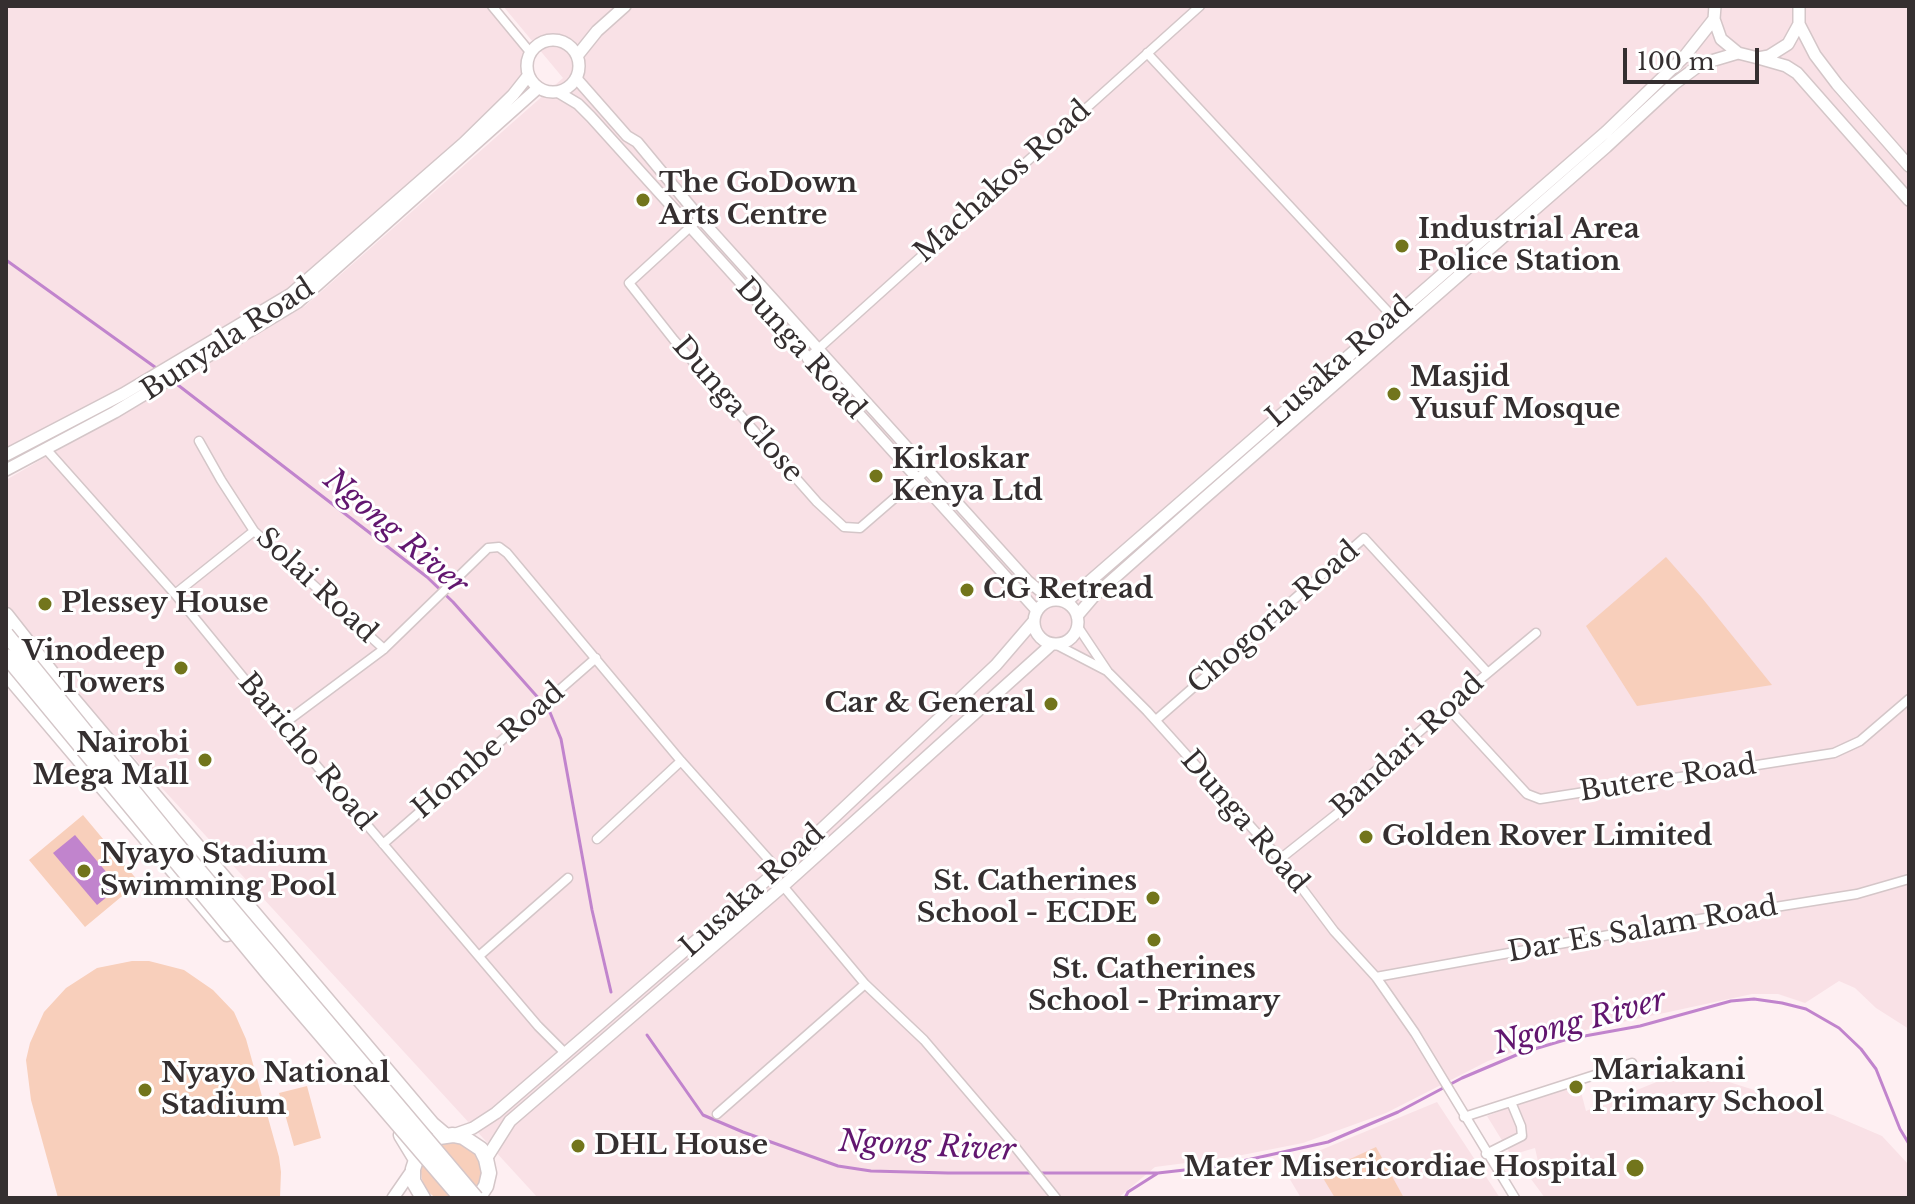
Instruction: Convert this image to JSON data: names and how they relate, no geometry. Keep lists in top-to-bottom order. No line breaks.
{"streets":{"main road":["Bunyala Road","Lusaka Road"],"street":["Machakos Road","Dunga Road","Dunga Close","Solai Road","Chogoria Road","Bandari Road","Hombe Road","Baricho Road","Butere Road","Dar Es Salam Road"]},"crossings":[["Machakos Road","Dunga Road"],["Bunyala Road","Dunga Road"],["Bunyala Road","Baricho Road"],["Dunga Road","Lusaka Road"],["Dunga Road","Dunga Close"],["Dunga Road","Chogoria Road"],["Dunga Road","Bandari Road"],["Dunga Road","Dar Es Salam Road"],["Lusaka Road","Baricho Road"],["Chogoria Road","Bandari Road"],["Bandari Road","Butere Road"],["Hombe Road","Baricho Road"]],"water":["Ngong River"],"places":["The GoDown Arts Centre","Industrial Area Police Station","Masjid Yusuf Mosque","Kirloskar Kenya Ltd","CG Retread","Plessey House","Vinodeep Towers","Car & General","Nairobi Mega Mall","Golden Rover Limited","Nyayo Stadium Swimming Pool","St. Catherines School - ECDE","St. Catherines School - Primary","Mariakani Primary School","Nyayo National Stadium","DHL House","Mater Misericordiae Hospital"],"scale_bar":"100 m"}
